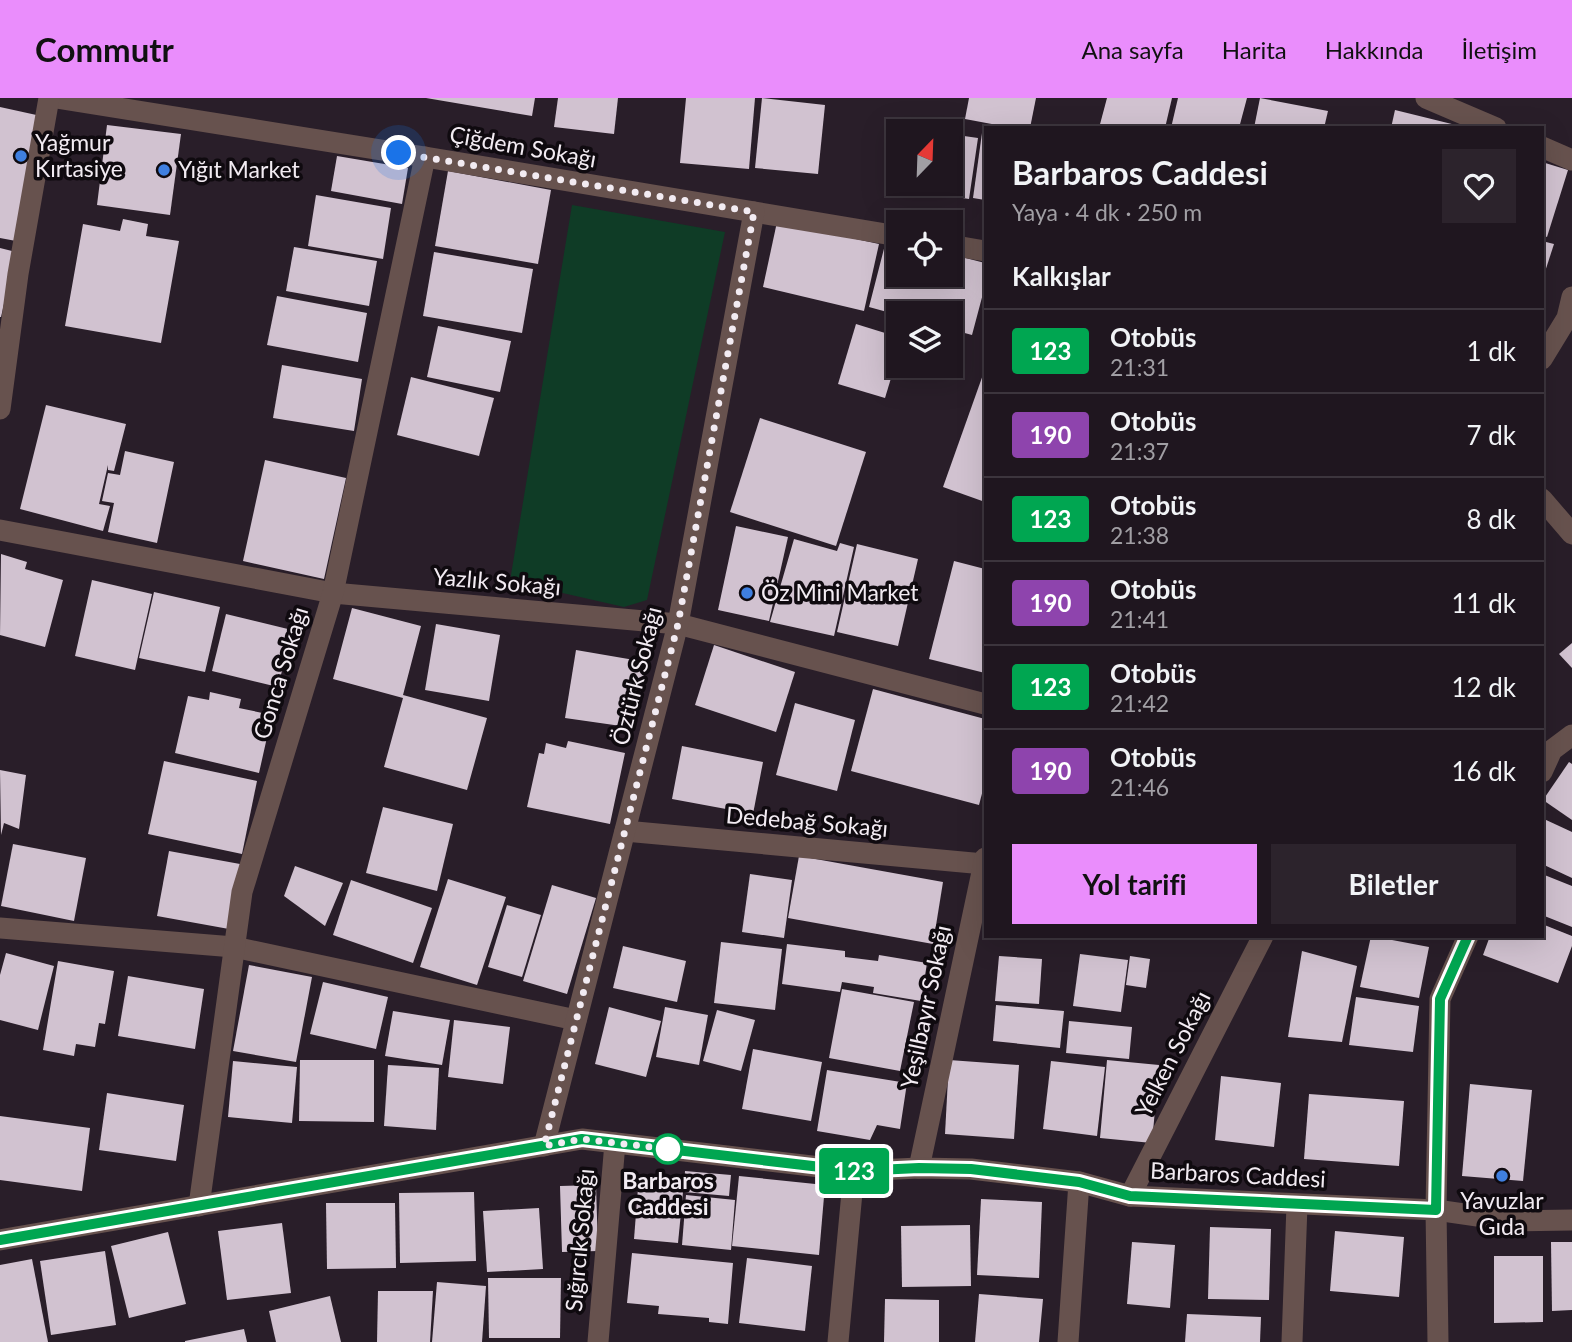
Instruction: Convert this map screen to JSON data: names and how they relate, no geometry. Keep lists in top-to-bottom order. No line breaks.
{"streets":{"street":["Çiğdem Sokağı","Yazlık Sokağı","Gonca Sokağı","Öztürk Sokağı","Dedebağ Sokağı","Yeşilbayır Sokağı","Yelken Sokağı","Barbaros Caddesi","Sığırcık Sokağı"]},"crossings":[["Çiğdem Sokağı","Gonca Sokağı"],["Çiğdem Sokağı","Öztürk Sokağı"],["Yazlık Sokağı","Gonca Sokağı"],["Yazlık Sokağı","Öztürk Sokağı"],["Gonca Sokağı","Barbaros Caddesi"],["Öztürk Sokağı","Dedebağ Sokağı"],["Öztürk Sokağı","Barbaros Caddesi"],["Yeşilbayır Sokağı","Barbaros Caddesi"],["Yelken Sokağı","Barbaros Caddesi"],["Barbaros Caddesi","Sığırcık Sokağı"]],"places":["Yağmur Kırtasiye","Yığıt Market","Öz Mini Market","Barbaros Caddesi","Yavuzlar Gıda"],"lines":["bus line 123"],"north":"top right","page":{"header":"Commutr","nav":["Ana sayfa","Harita","Hakkında","İletişim"],"on_map":"123","heading":[["Barbaros Caddesi","Yaya · 4 dk · 250 m"],"Kalkışlar"],"list":[{"mark":"123","name":"Otobüs","note":"21:31","value":"1 dk"},{"mark":"190","name":"Otobüs","note":"21:37","value":"7 dk"},{"mark":"123","name":"Otobüs","note":"21:38","value":"8 dk"},{"mark":"190","name":"Otobüs","note":"21:41","value":"11 dk"},{"mark":"123","name":"Otobüs","note":"21:42","value":"12 dk"},{"mark":"190","name":"Otobüs","note":"21:46","value":"16 dk"}],"buttons":["Yol tarifi","Biletler"]}}
